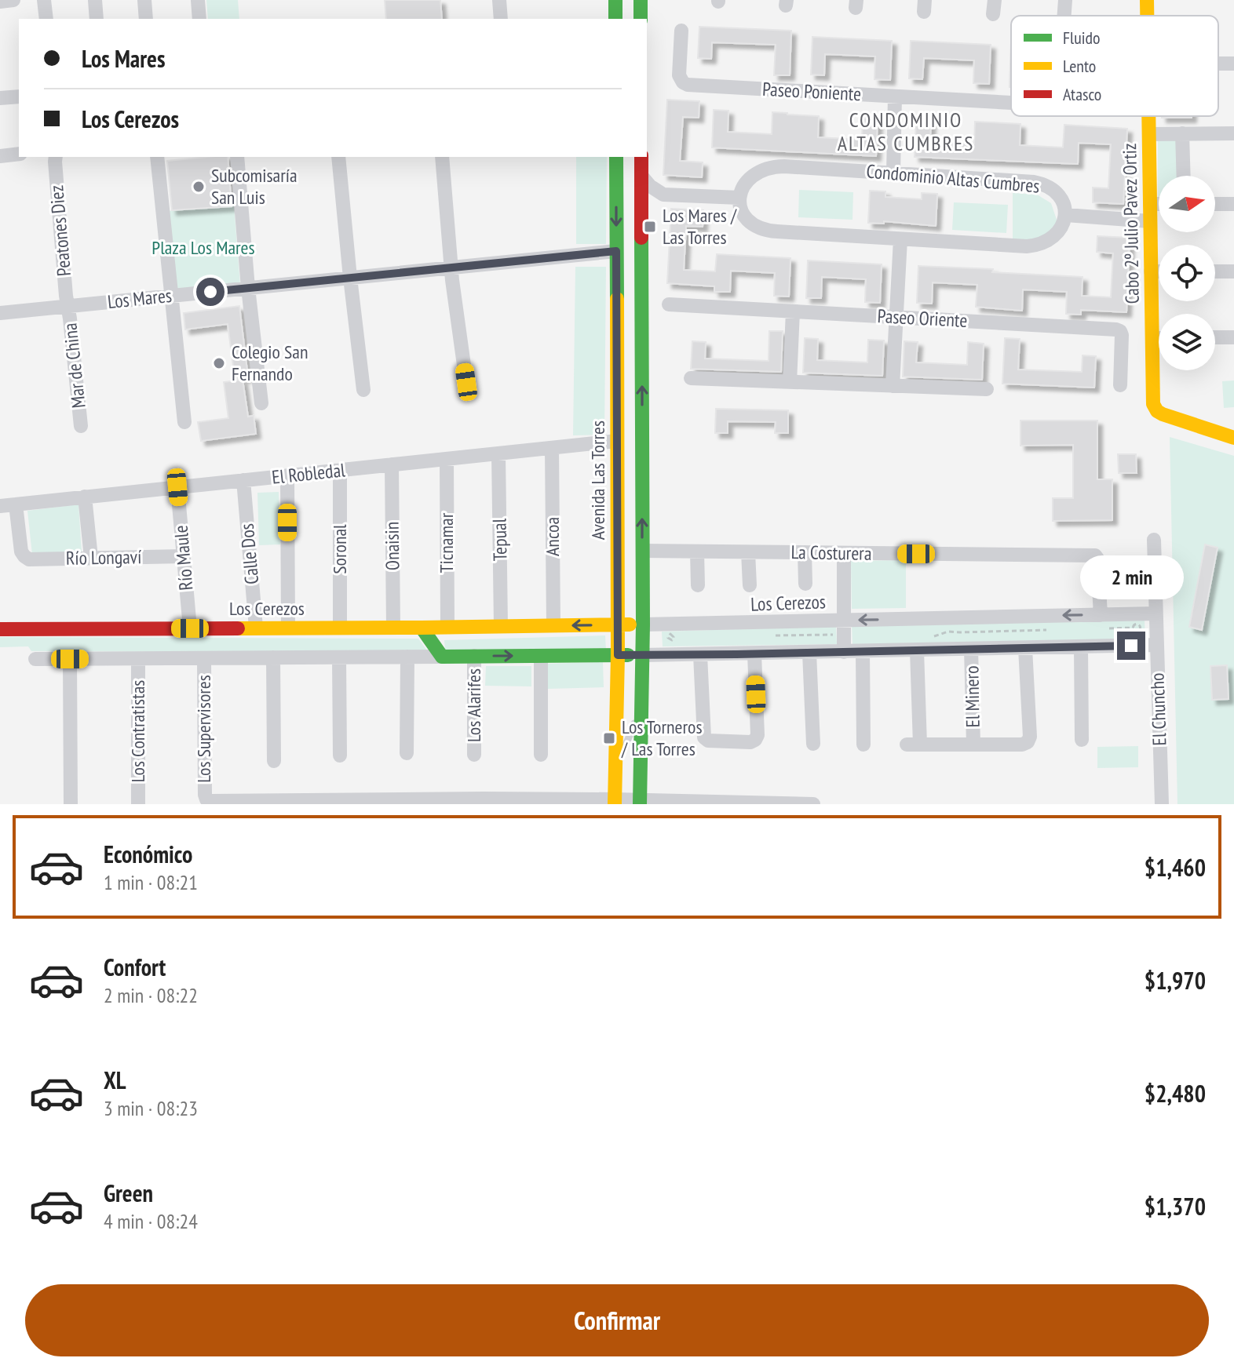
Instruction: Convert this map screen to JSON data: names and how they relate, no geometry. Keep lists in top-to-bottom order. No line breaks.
{"streets":{"street":["Paseo Poniente","Condominio Altas Cumbres","Cabo 2º Julio Pavez Ortiz","Peatones Diez","Los Mares","Paseo Oriente","Mar de China","El Robledal","Avenida Las Torres","Ancoa","Tepual","Ticnamar","Onaisin","Soronal","La Costurera","Calle Dos","Río Longaví","Río Maule","Los Cerezos","El Minero","Los Alarifes","El Chuncho","Los Supervisores","Los Contratistas"]},"crossings":[["Peatones Diez","Los Mares"],["Peatones Diez","Mar de China"],["Los Mares","Mar de China"],["Los Mares","Avenida Las Torres"],["El Robledal","Avenida Las Torres"],["El Robledal","Ancoa"],["El Robledal","Tepual"],["El Robledal","Ticnamar"],["El Robledal","Onaisin"],["El Robledal","Soronal"],["El Robledal","Calle Dos"],["El Robledal","Río Longaví"],["El Robledal","Río Maule"],["Avenida Las Torres","Los Cerezos"],["Ancoa","Los Cerezos"],["Tepual","Los Cerezos"],["Ticnamar","Los Cerezos"],["Onaisin","Los Cerezos"],["Soronal","Los Cerezos"],["La Costurera","Los Cerezos"],["Calle Dos","Los Cerezos"],["Río Longaví","Río Maule"],["Río Maule","Los Cerezos"],["Los Cerezos","El Chuncho"]],"districts":["CONDOMINIO ALTAS CUMBRES"],"parks":["Plaza Los Mares"],"places":{"other":["Subcomisaría San Luis","Colegio San Fernando"],"transit":["Los Mares / Las Torres","Los Torneros / Las Torres"]},"legend":["Fluido","Lento","Atasco"],"north":"right","page":{"banner":["Los Mares","Los Cerezos"],"bubble":"2 min","list":[{"name":"Económico","note":"1 min · 08:21","value":"$1,460"},{"name":"Confort","note":"2 min · 08:22","value":"$1,970"},{"name":"XL","note":"3 min · 08:23","value":"$2,480"},{"name":"Green","note":"4 min · 08:24","value":"$1,370"}],"buttons":"Confirmar"}}
